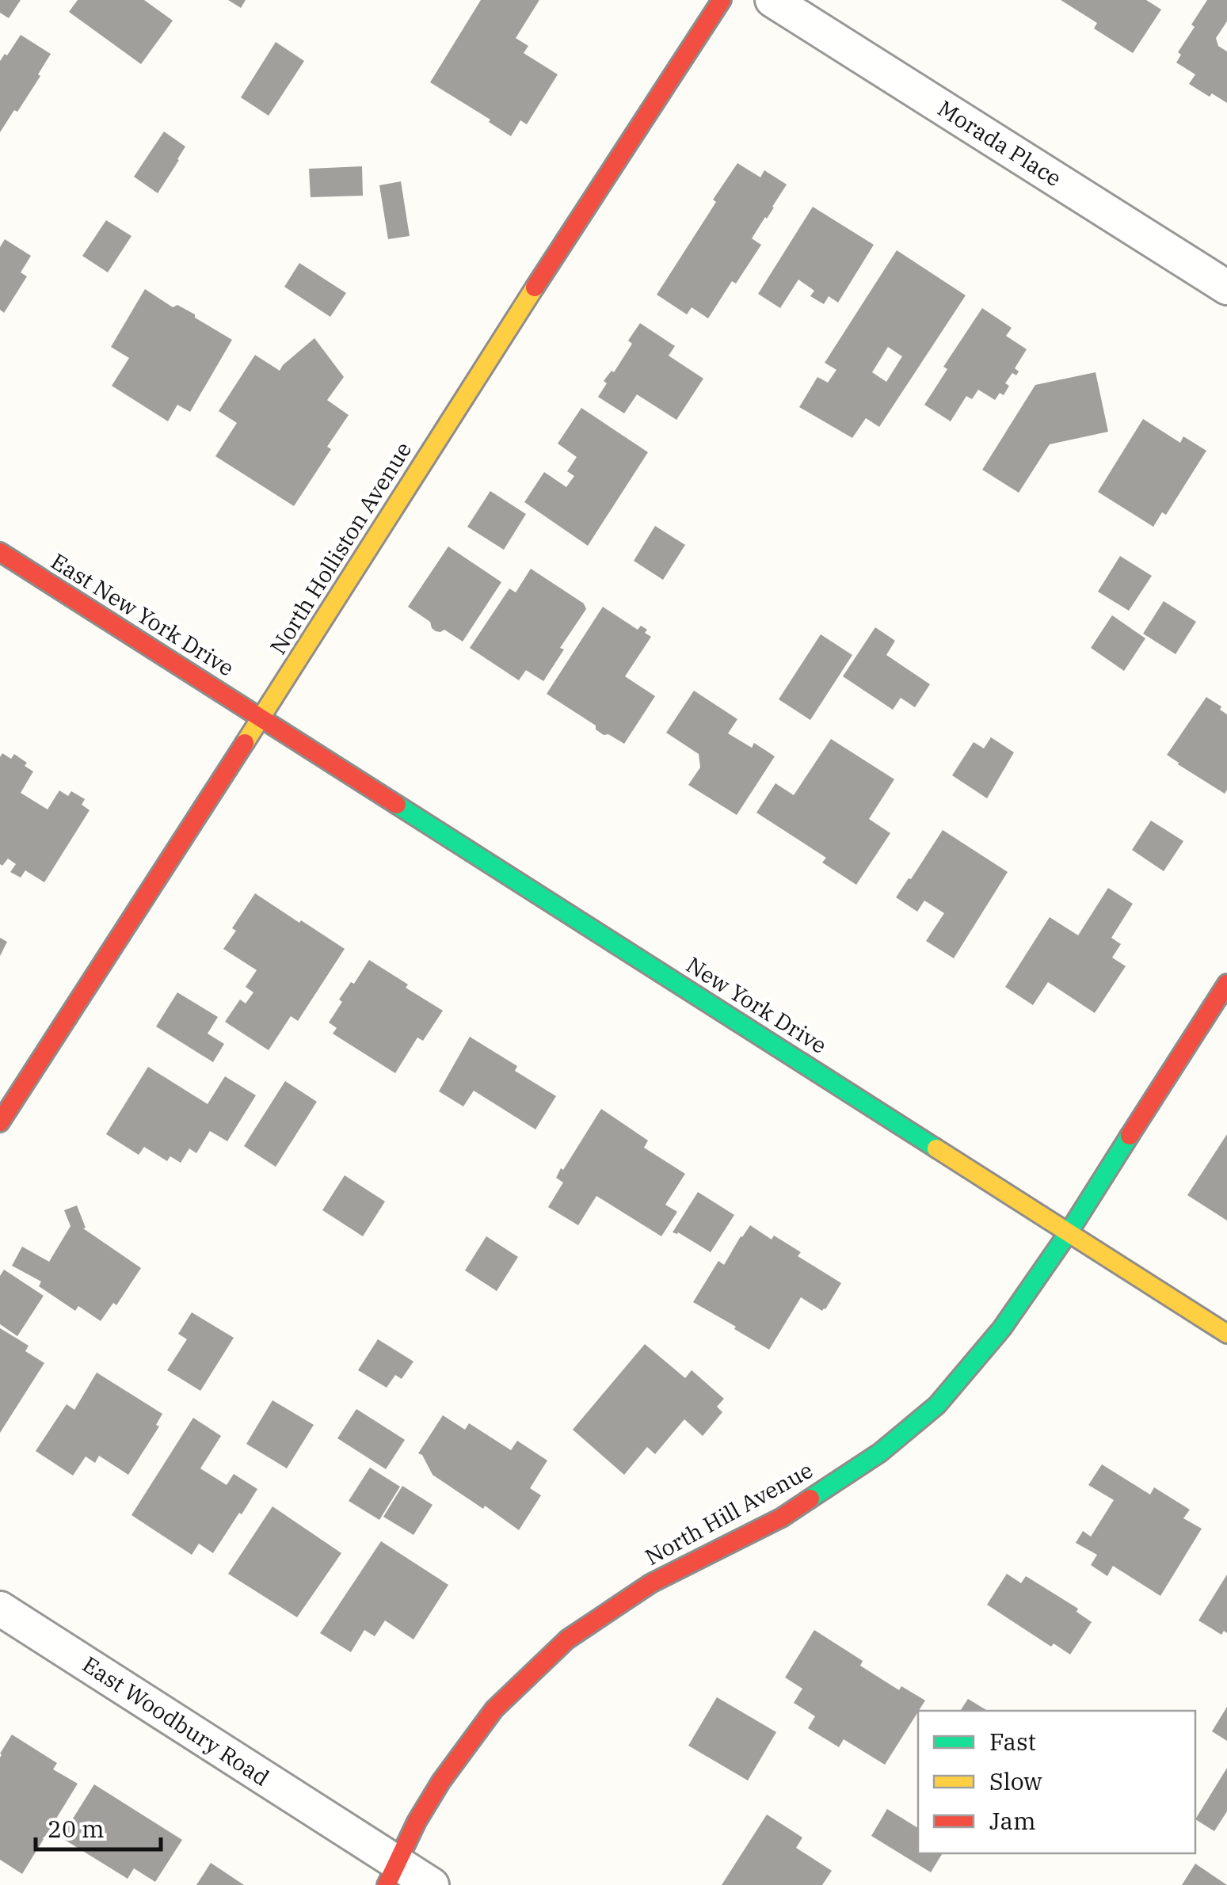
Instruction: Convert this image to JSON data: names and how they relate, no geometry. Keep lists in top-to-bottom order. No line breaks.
{"streets":{"street":["Morada Place","North Holliston Avenue","East New York Drive","New York Drive","North Hill Avenue","East Woodbury Road"]},"crossings":[["North Holliston Avenue","East New York Drive"],["North Holliston Avenue","New York Drive"],["East New York Drive","New York Drive"],["New York Drive","North Hill Avenue"],["North Hill Avenue","East Woodbury Road"]],"legend":["Fast","Slow","Jam"],"scale_bar":"20 m"}
